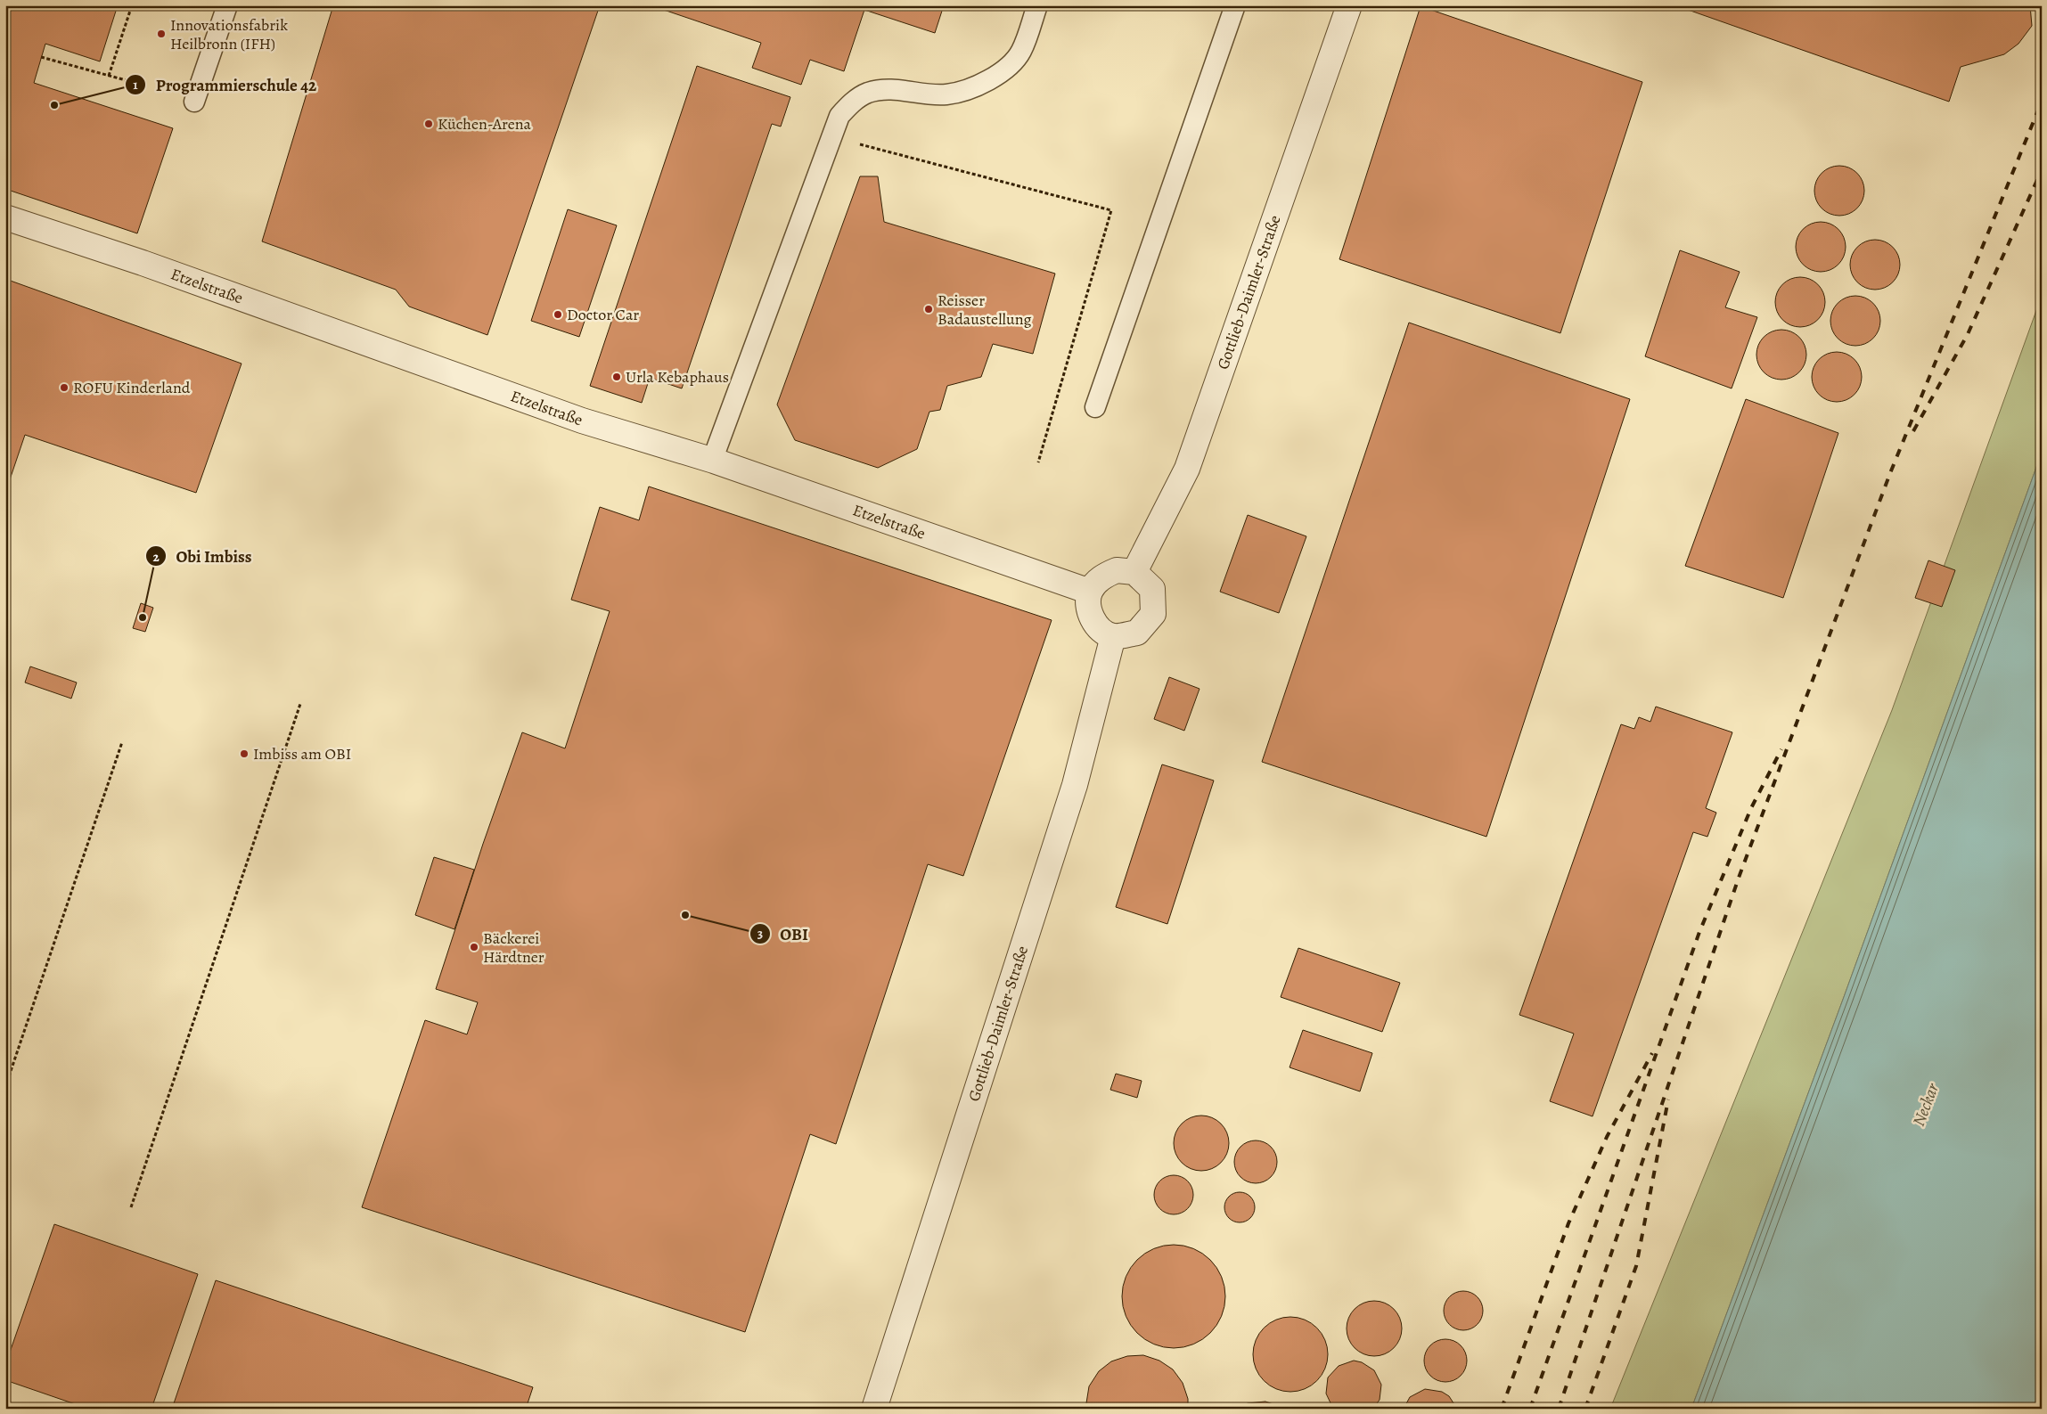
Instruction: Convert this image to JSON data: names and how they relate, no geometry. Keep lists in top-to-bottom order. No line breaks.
{"streets":{"street":["Etzelstraße","Gottlieb-Daimler-Straße"]},"crossings":[["Etzelstraße","Gottlieb-Daimler-Straße"]],"water":["Neckar"],"places":["Innovationsfabrik Heilbronn (IFH)","Programmierschule 42","Küchen-Arena","Reisser Badaustellung","Doctor Car","Urla Kebaphaus","ROFU Kinderland","Obi Imbiss","Imbiss am OBI","OBI","Bäckerei Härdtner"]}
